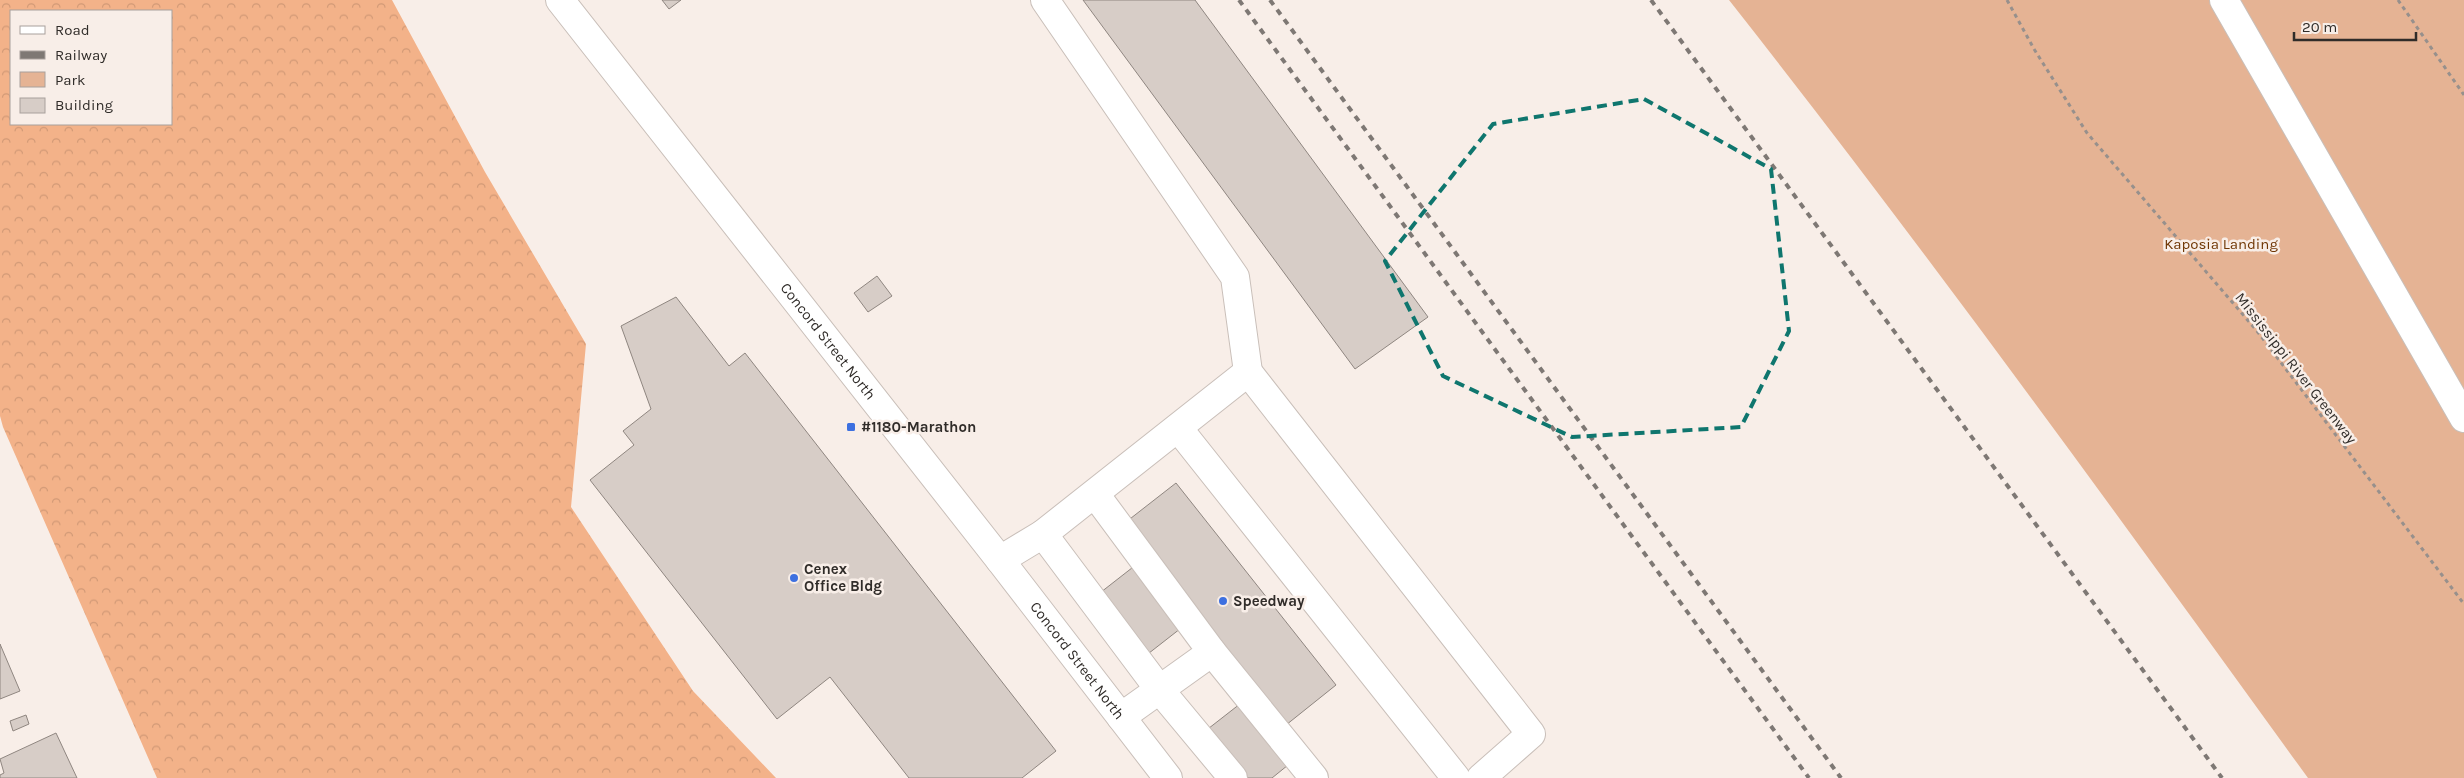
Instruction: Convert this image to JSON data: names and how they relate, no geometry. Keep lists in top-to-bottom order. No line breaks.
{"streets":{"main road":["Concord Street North"],"path":["Mississippi River Greenway"]},"parks":["Kaposia Landing"],"places":{"transit":["#1180-Marathon"],"other":["Cenex Office Bldg","Speedway"]},"legend":["Road","Railway","Park","Building"],"scale_bar":"20 m"}
